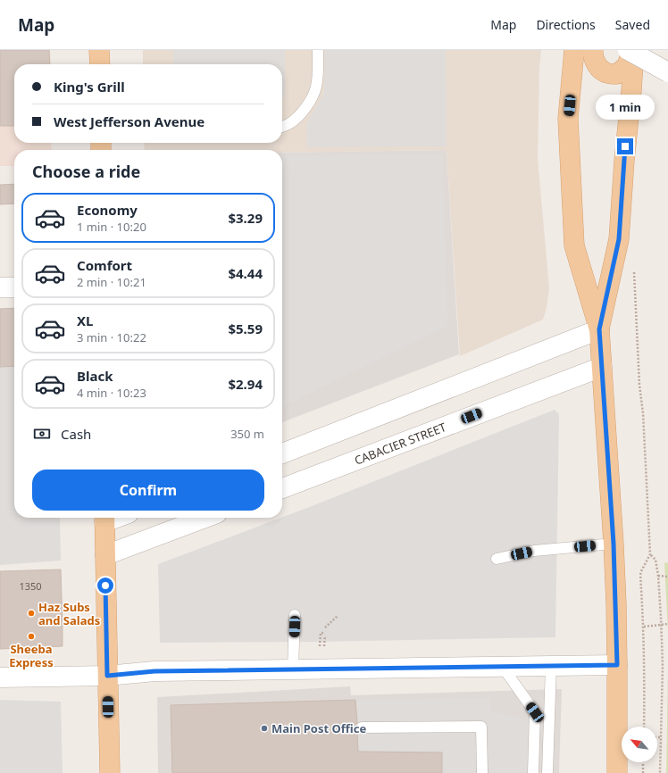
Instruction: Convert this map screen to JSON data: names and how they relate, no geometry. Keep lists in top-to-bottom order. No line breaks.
{"streets":{"street":["CABACIER STREET"]},"places":["Haz Subs and Salads","Sheeba Express","Main Post Office"],"house_numbers":["1350"],"north":"top left","page":{"header":"Map","nav":["Map","Directions","Saved"],"banner":["King's Grill","West Jefferson Avenue"],"bubble":"1 min","heading":"Choose a ride","list":[{"name":"Economy","note":"1 min · 10:20","value":"$3.29"},{"name":"Comfort","note":"2 min · 10:21","value":"$4.44"},{"name":"XL","note":"3 min · 10:22","value":"$5.59"},{"name":"Black","note":"4 min · 10:23","value":"$2.94"}],"pay":["Cash","350 m"],"buttons":"Confirm"}}
